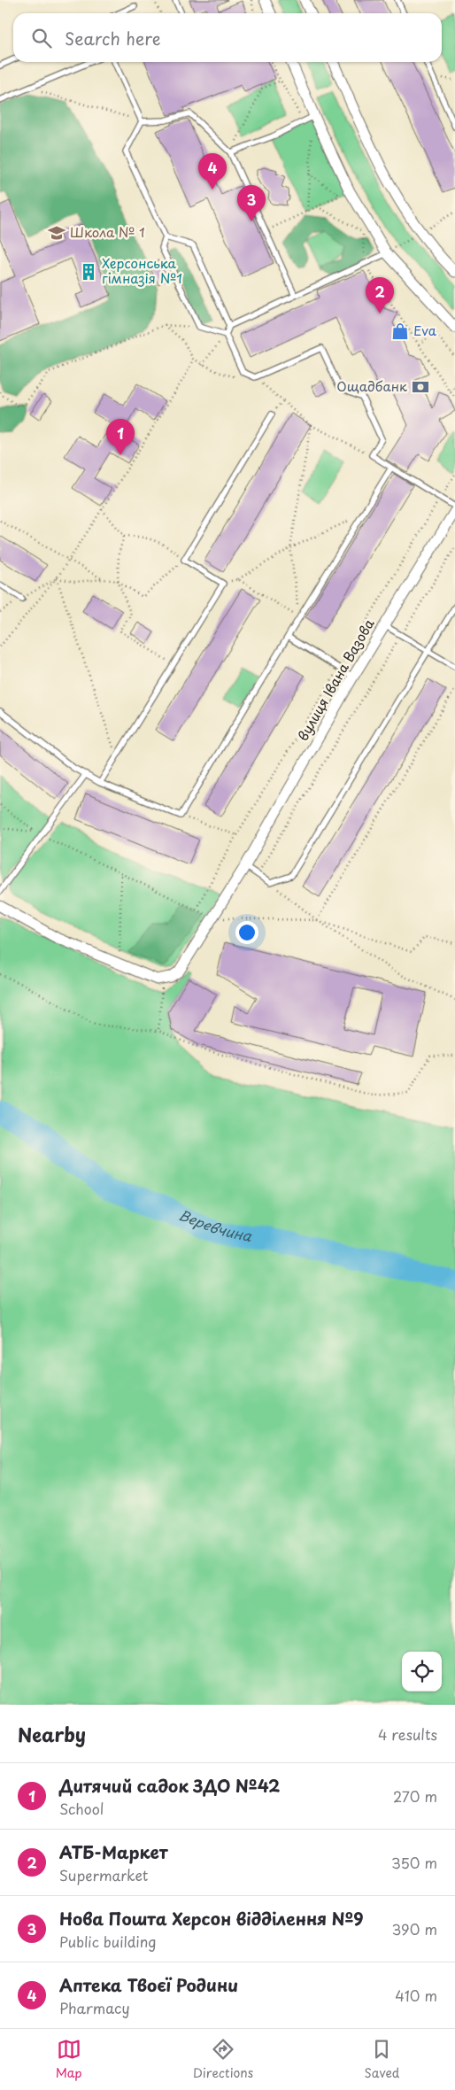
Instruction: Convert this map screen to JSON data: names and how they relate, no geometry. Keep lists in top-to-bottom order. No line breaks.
{"streets":{"street":["вулиця Івана Вазова"]},"water":["Веревчина"],"places":{"school or university":["Школа № 1"],"building":["Херсонська гімназія №1"],"shop":["Eva"],"bank":["Ощадбанк"]},"page":{"search":"Search here","pins":["4","3","2","1"],"heading":["Nearby","4 results"],"list":[{"mark":"1","name":"Дитячий садок ЗДО №42","note":"School","value":"270 m"},{"mark":"2","name":"АТБ-Маркет","note":"Supermarket","value":"350 m"},{"mark":"3","name":"Нова Пошта Херсон відділення №9","note":"Public building","value":"390 m"},{"mark":"4","name":"Аптека Твоєї Родини","note":"Pharmacy","value":"410 m"}],"nav":["Map","Directions","Saved"]}}
